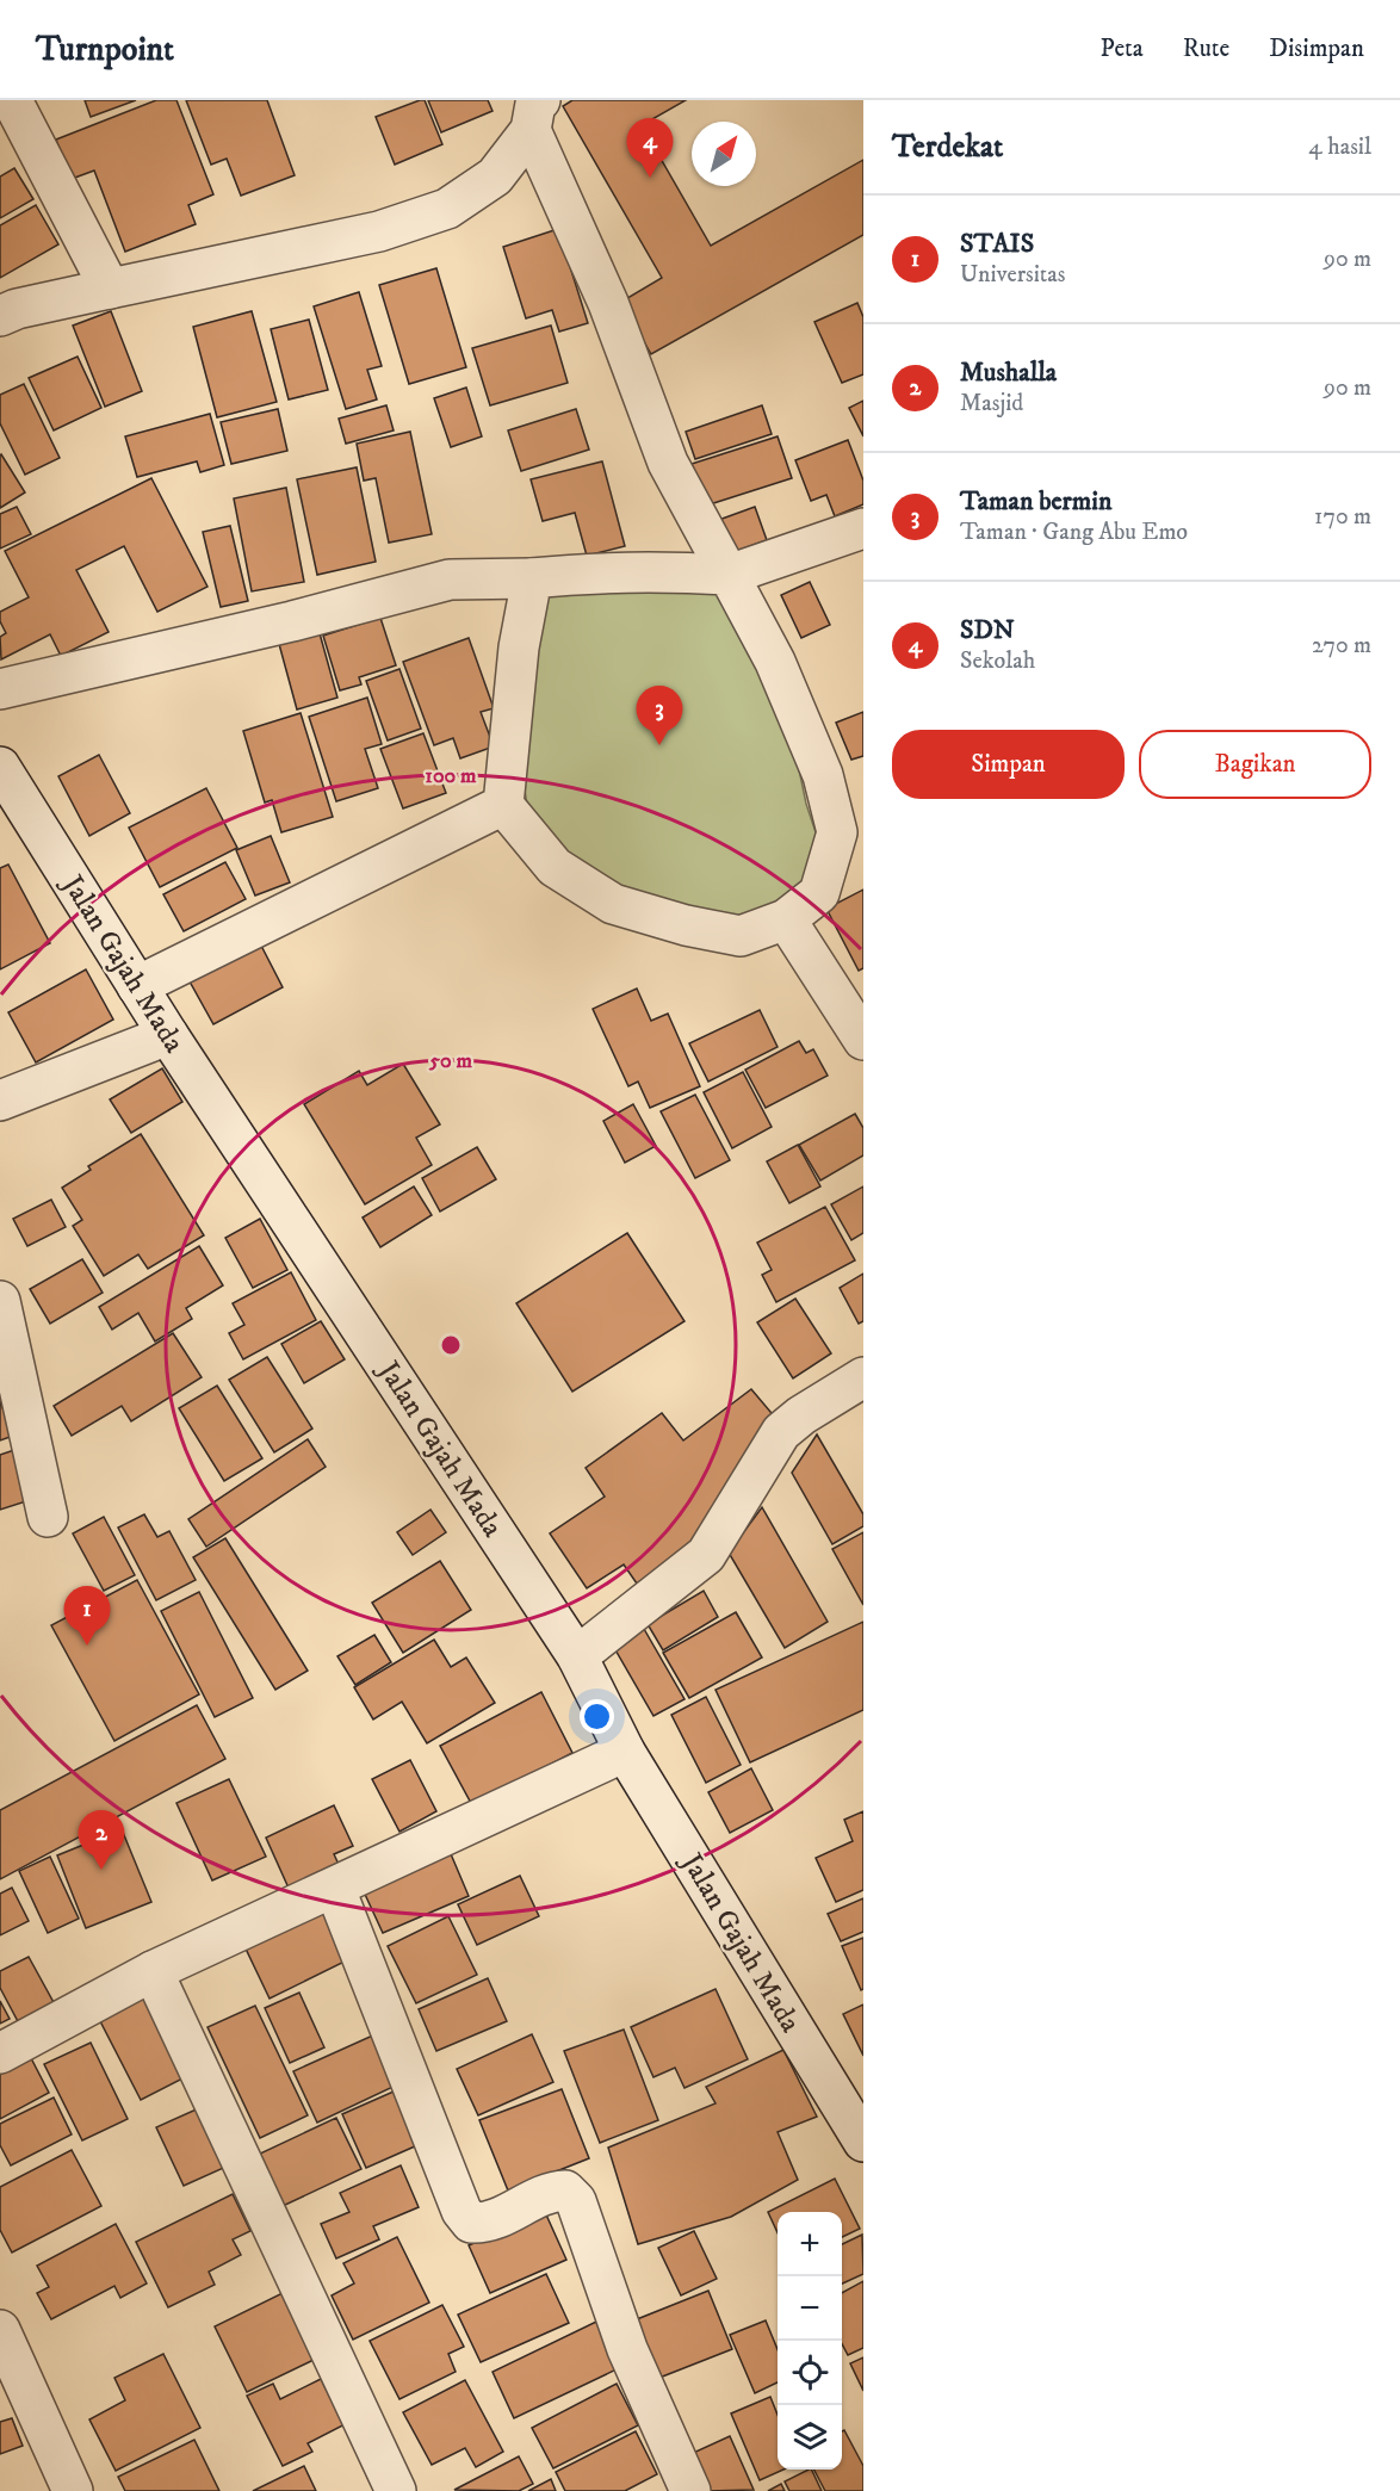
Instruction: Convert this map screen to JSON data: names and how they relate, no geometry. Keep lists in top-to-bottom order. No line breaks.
{"streets":{"street":["Jalan Gajah Mada"]},"north":"top right","page":{"header":"Turnpoint","nav":["Peta","Rute","Disimpan"],"heading":["Terdekat","4 hasil"],"pins":["4","3","1","2"],"list":[{"mark":"1","name":"STAIS","note":"Universitas","value":"90 m"},{"mark":"2","name":"Mushalla","note":"Masjid","value":"90 m"},{"mark":"3","name":"Taman bermin","note":"Taman · Gang Abu Emo","value":"170 m"},{"mark":"4","name":"SDN","note":"Sekolah","value":"270 m"}],"buttons":["Simpan","Bagikan"],"map_buttons":["+","−"]},"rings":["100 m","50 m"]}
